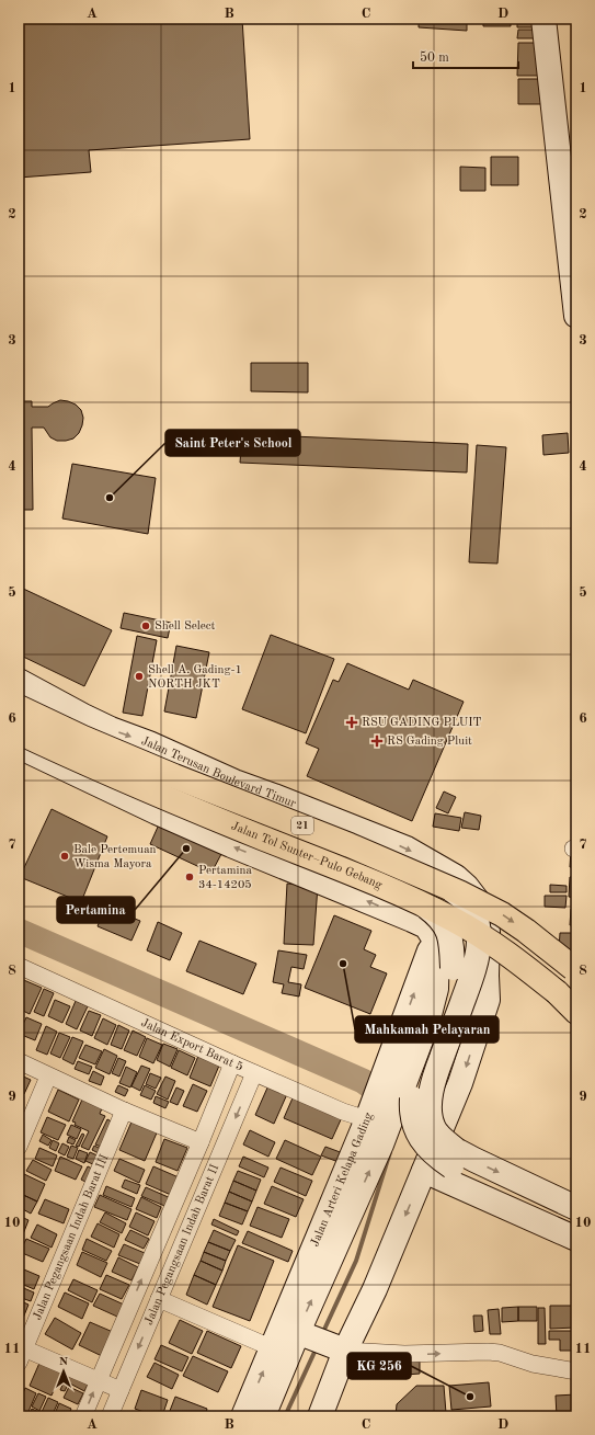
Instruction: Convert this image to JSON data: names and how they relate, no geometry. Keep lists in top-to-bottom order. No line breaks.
{"streets":{"highway":["21","Jalan Tol Sunter–Pulo Gebang"],"street":["Jalan Terusan Boulevard Timur","Jalan Export Barat 5","Jalan Arteri Kelapa Gading","Jalan Pegangsaan Indah Barat III","Jalan Pegangsaan Indah Barat II"]},"crossings":[["Jalan Terusan Boulevard Timur","Jalan Arteri Kelapa Gading"],["Jalan Export Barat 5","Jalan Arteri Kelapa Gading"],["Jalan Export Barat 5","Jalan Pegangsaan Indah Barat II"]],"places":{"other":["Saint Peter's School","Shell Select","Shell A. Gading-1 NORTH JKT","Pertamina","Bale Pertemuan Wisma Mayora","Pertamina 34-14205","Mahkamah Pelayaran","KG 256"],"health":["RSU GADING PLUIT","RS Gading Pluit"]},"scale_bar":"50 m","north":"top","grid":{"columns":["A","B","C","D"],"rows":["1","2","3","4","5","6","7","8","9","10","11"]}}
